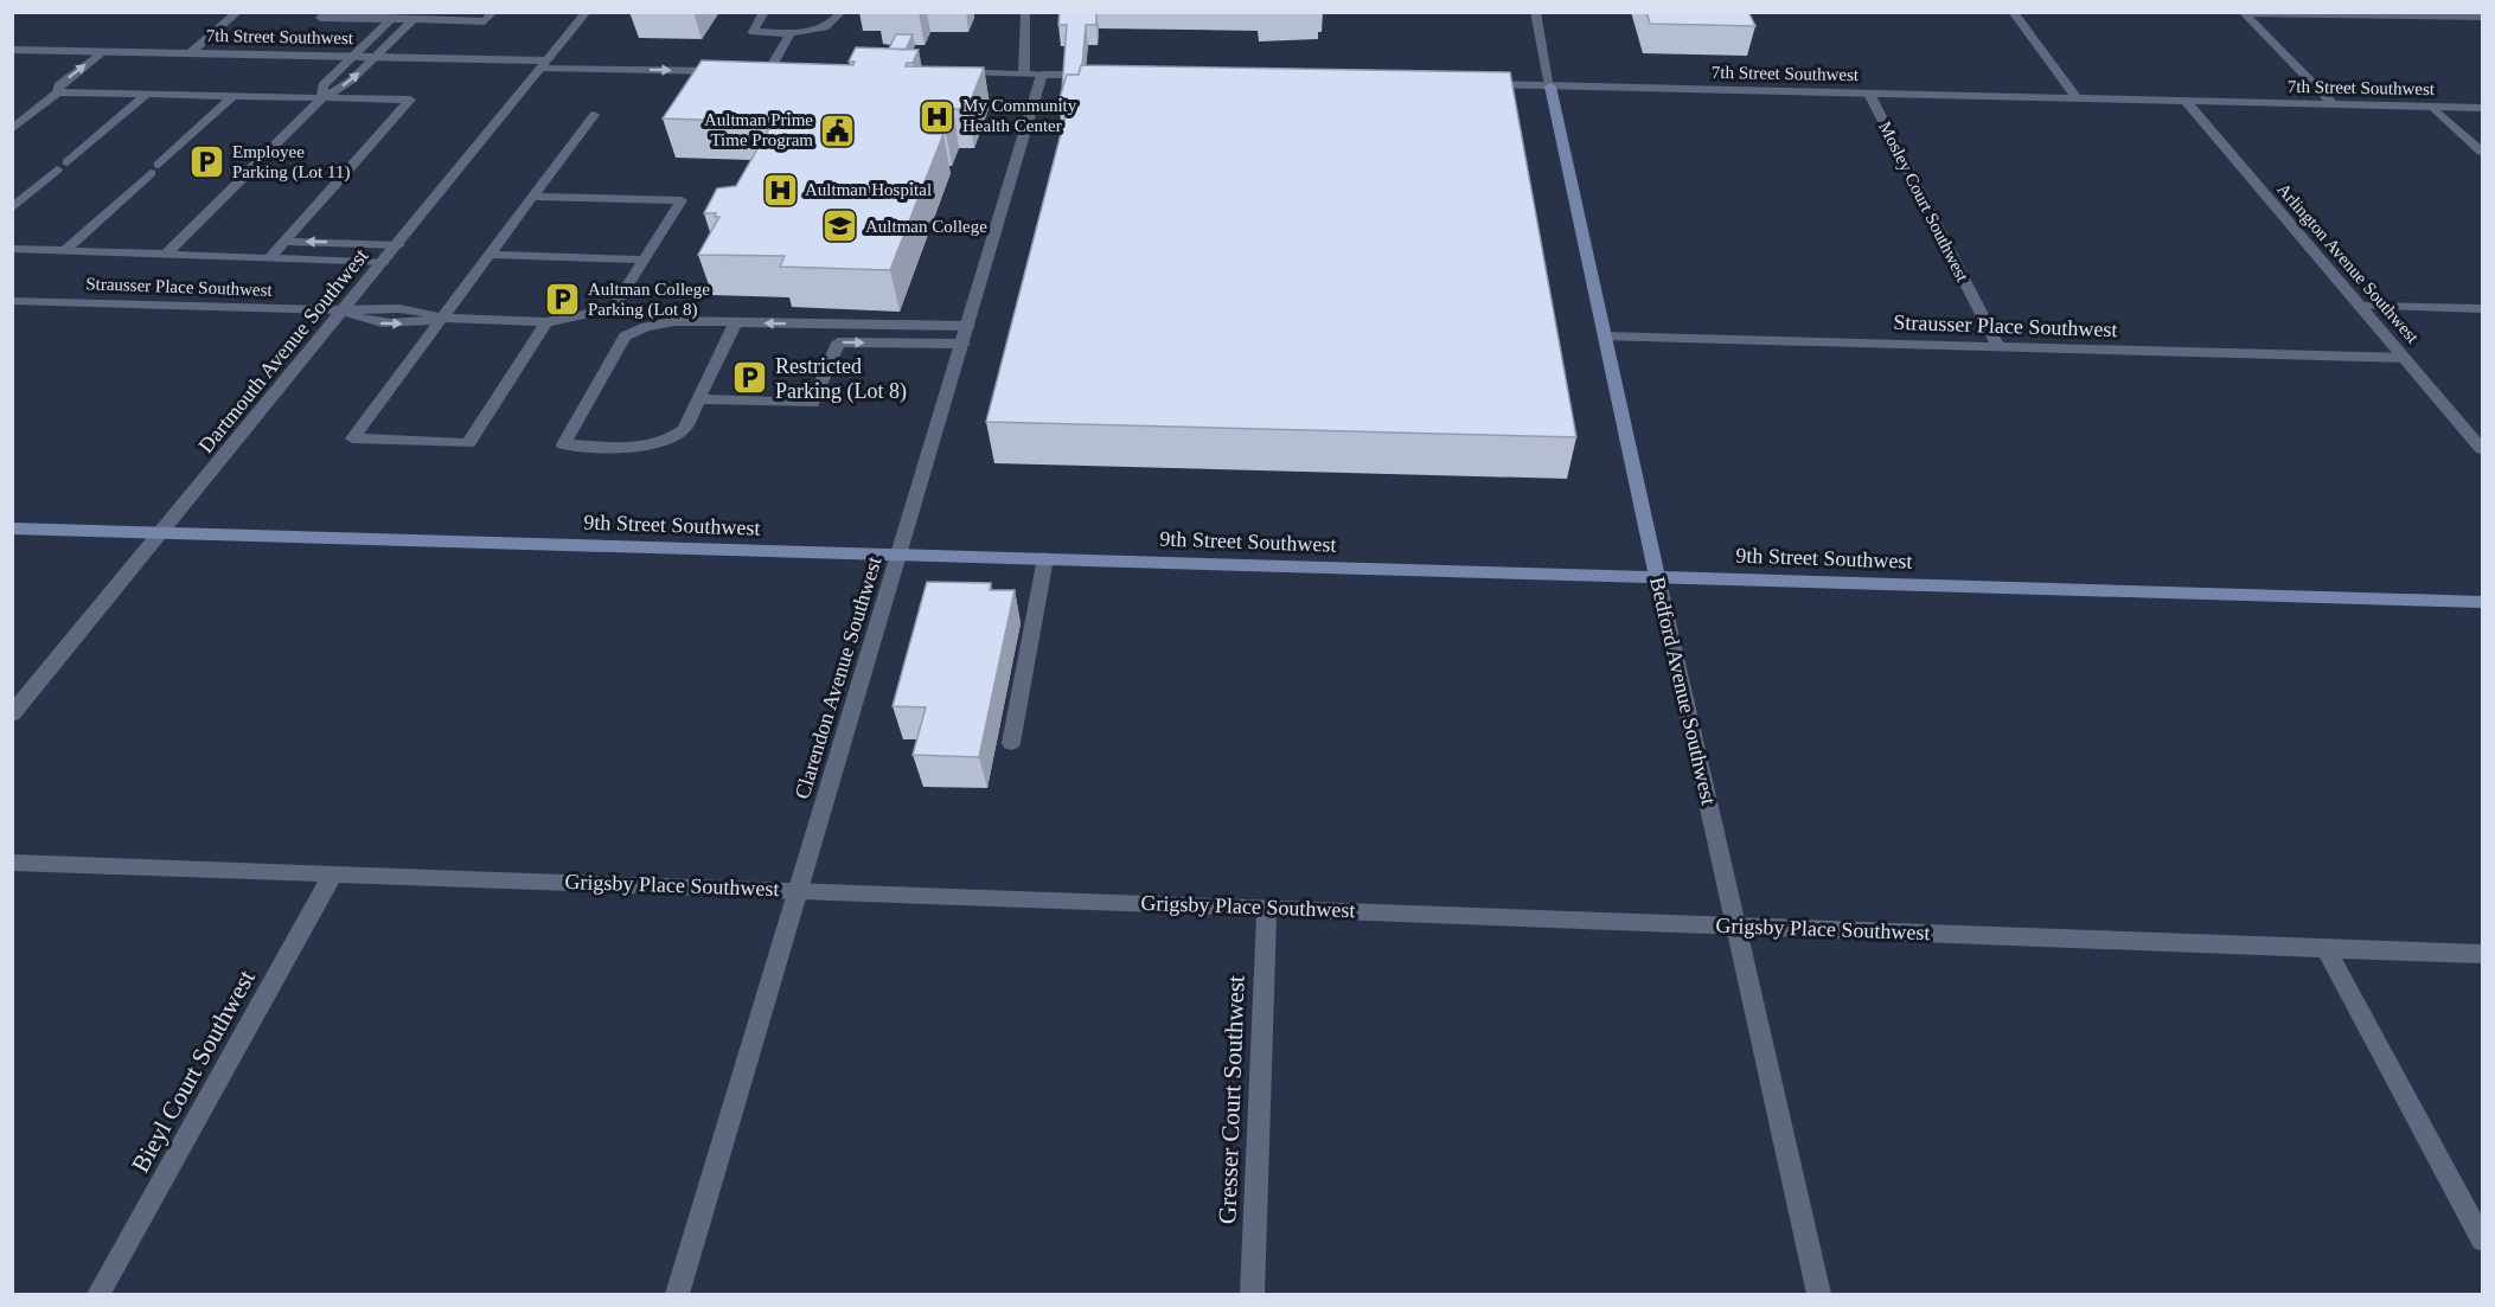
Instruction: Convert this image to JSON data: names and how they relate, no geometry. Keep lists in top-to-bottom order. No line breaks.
{"streets":{"street":["7th Street Southwest","Mosley Court Southwest","Arlington Avenue Southwest","Strausser Place Southwest","Dartmouth Avenue Southwest","9th Street Southwest","Clarendon Avenue Southwest","Bedford Avenue Southwest","Grigsby Place Southwest","Bieyl Court Southwest","Gresser Court Southwest"]},"crossings":[["7th Street Southwest","Mosley Court Southwest"],["7th Street Southwest","Arlington Avenue Southwest"],["7th Street Southwest","Dartmouth Avenue Southwest"],["7th Street Southwest","Bedford Avenue Southwest"],["Mosley Court Southwest","Strausser Place Southwest"],["Arlington Avenue Southwest","Strausser Place Southwest"],["Strausser Place Southwest","Dartmouth Avenue Southwest"],["Strausser Place Southwest","Bedford Avenue Southwest"],["Dartmouth Avenue Southwest","9th Street Southwest"],["9th Street Southwest","Clarendon Avenue Southwest"],["9th Street Southwest","Bedford Avenue Southwest"],["Clarendon Avenue Southwest","Grigsby Place Southwest"],["Bedford Avenue Southwest","Grigsby Place Southwest"],["Grigsby Place Southwest","Bieyl Court Southwest"],["Grigsby Place Southwest","Gresser Court Southwest"]],"places":{"hospital":["My Community Health Center","Aultman Hospital"],"public building":["Aultman Prime Time Program"],"parking":["Employee Parking (Lot 11)","Aultman College Parking (Lot 8)","Restricted Parking (Lot 8)"],"school or university":["Aultman College"]}}
